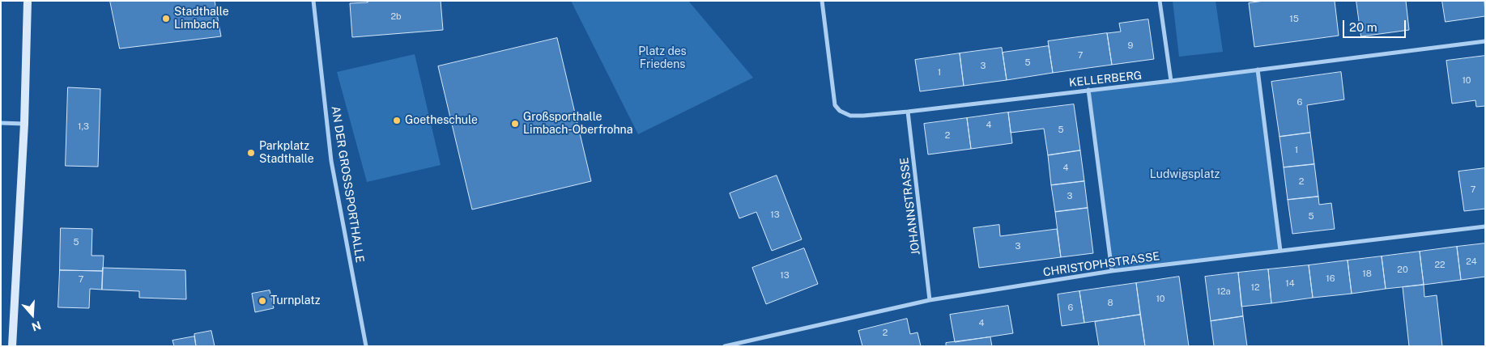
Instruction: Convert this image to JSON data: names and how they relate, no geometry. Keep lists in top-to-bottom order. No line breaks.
{"streets":{"street":["KELLERBERG","AN DER GROSSSPORTHALLE","JOHANNSTRASSE","CHRISTOPHSTRASSE"]},"crossings":[["KELLERBERG","JOHANNSTRASSE"],["JOHANNSTRASSE","CHRISTOPHSTRASSE"]],"parks":["Platz des Friedens","Ludwigsplatz"],"places":["Stadthalle Limbach","Goetheschule","Großsporthalle Limbach-Oberfrohna","Parkplatz Stadthalle","Turnplatz"],"house_numbers":["2b","15","9","7","5","3","1","10","6","4","1,3","5","2","1","4","2","7","3","13","5","5","3","24","22","20","18","13","16","7","14","12","12a","10","8","6","4","2"],"scale_bar":"20 m","north":"bottom"}
